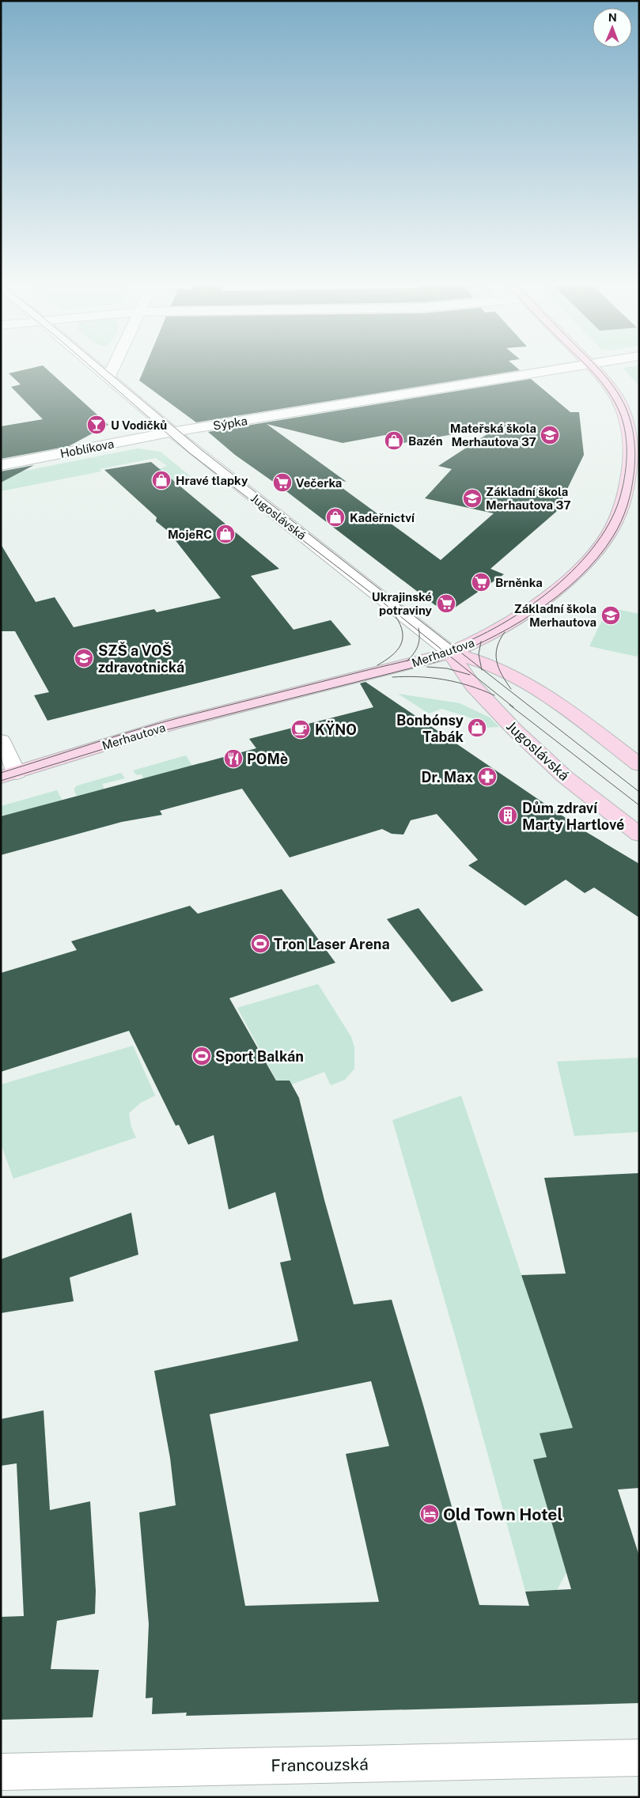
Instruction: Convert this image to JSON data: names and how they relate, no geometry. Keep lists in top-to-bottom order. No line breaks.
{"streets":{"street":["Sýpka","Hoblíkova","Jugoslávská","Merhautova","Francouzská"]},"crossings":[["Sýpka","Hoblíkova"],["Sýpka","Jugoslávská"],["Hoblíkova","Jugoslávská"],["Jugoslávská","Merhautova"]],"places":{"bar":["U Vodičků"],"school or university":["Mateřská škola Merhautova 37","Základní škola Merhautova 37","Základní škola Merhautova","SZŠ a VOŠ zdravotnická"],"shop":["Bazén","Hravé tlapky","Kadeřnictví","MojeRC","Bonbónsy Tabák"],"supermarket":["Večerka","Brněnka","Ukrajinské potraviny"],"cafe":["KŸNO"],"restaurant":["POMè"],"pharmacy":["Dr. Max"],"building":["Dům zdraví Marty Hartlové"],"sports":["Tron Laser Arena","Sport Balkán"],"hotel":["Old Town Hotel"]},"north":"top"}
